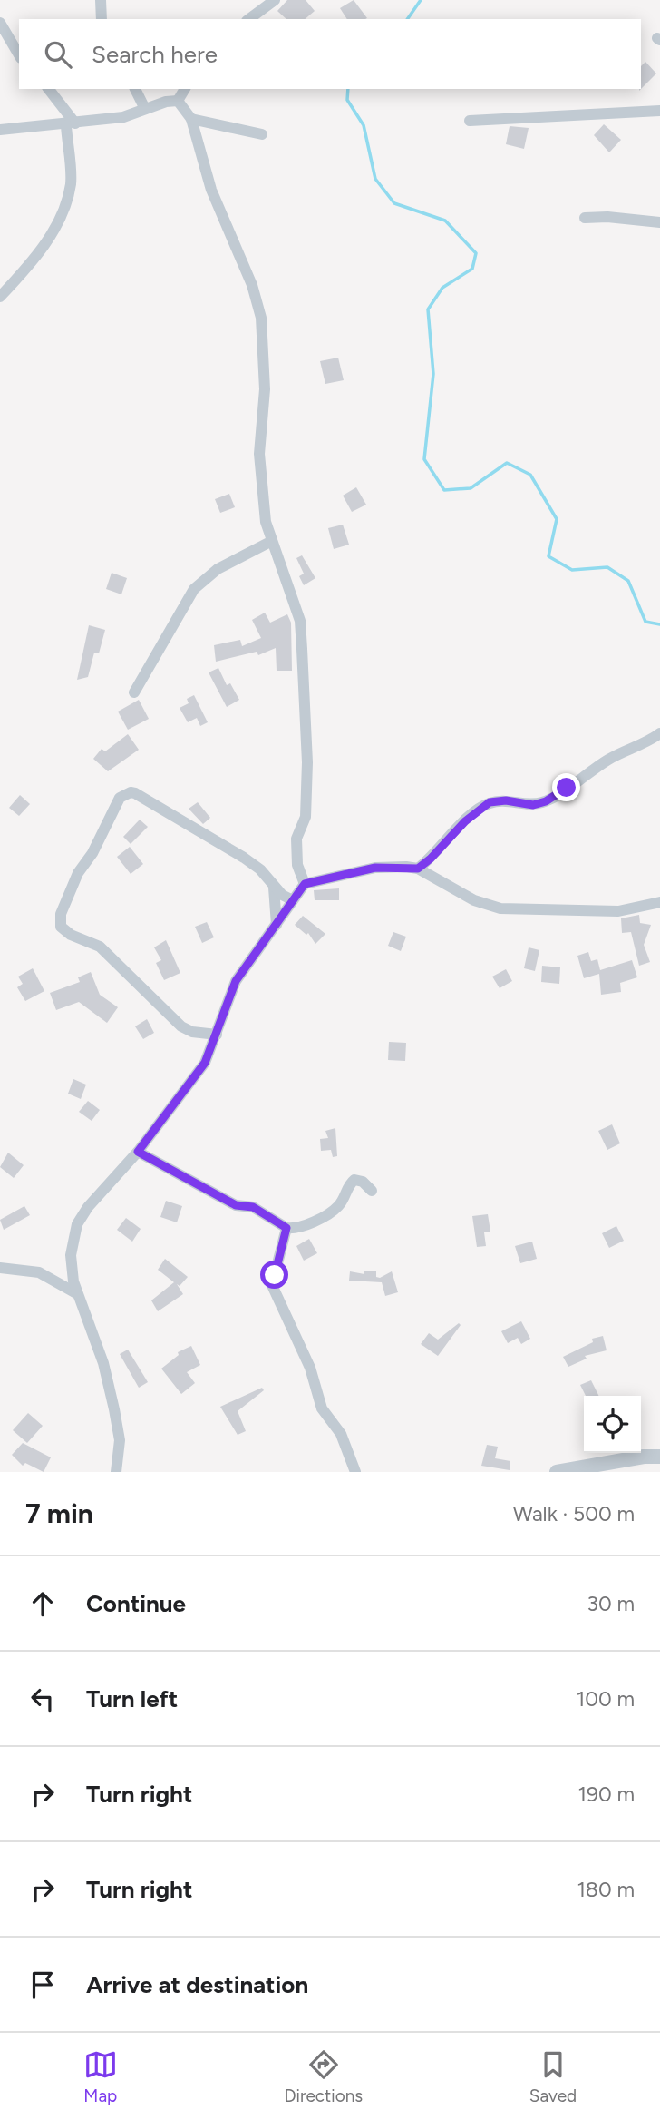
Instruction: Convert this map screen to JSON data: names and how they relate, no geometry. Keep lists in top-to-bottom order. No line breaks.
{"page":{"search":"Search here","heading":["7 min","Walk · 500 m"],"list":[["Continue","30 m"],["Turn left","100 m"],["Turn right","190 m"],["Turn right","180 m"],"Arrive at destination"],"nav":["Map","Directions","Saved"]}}
